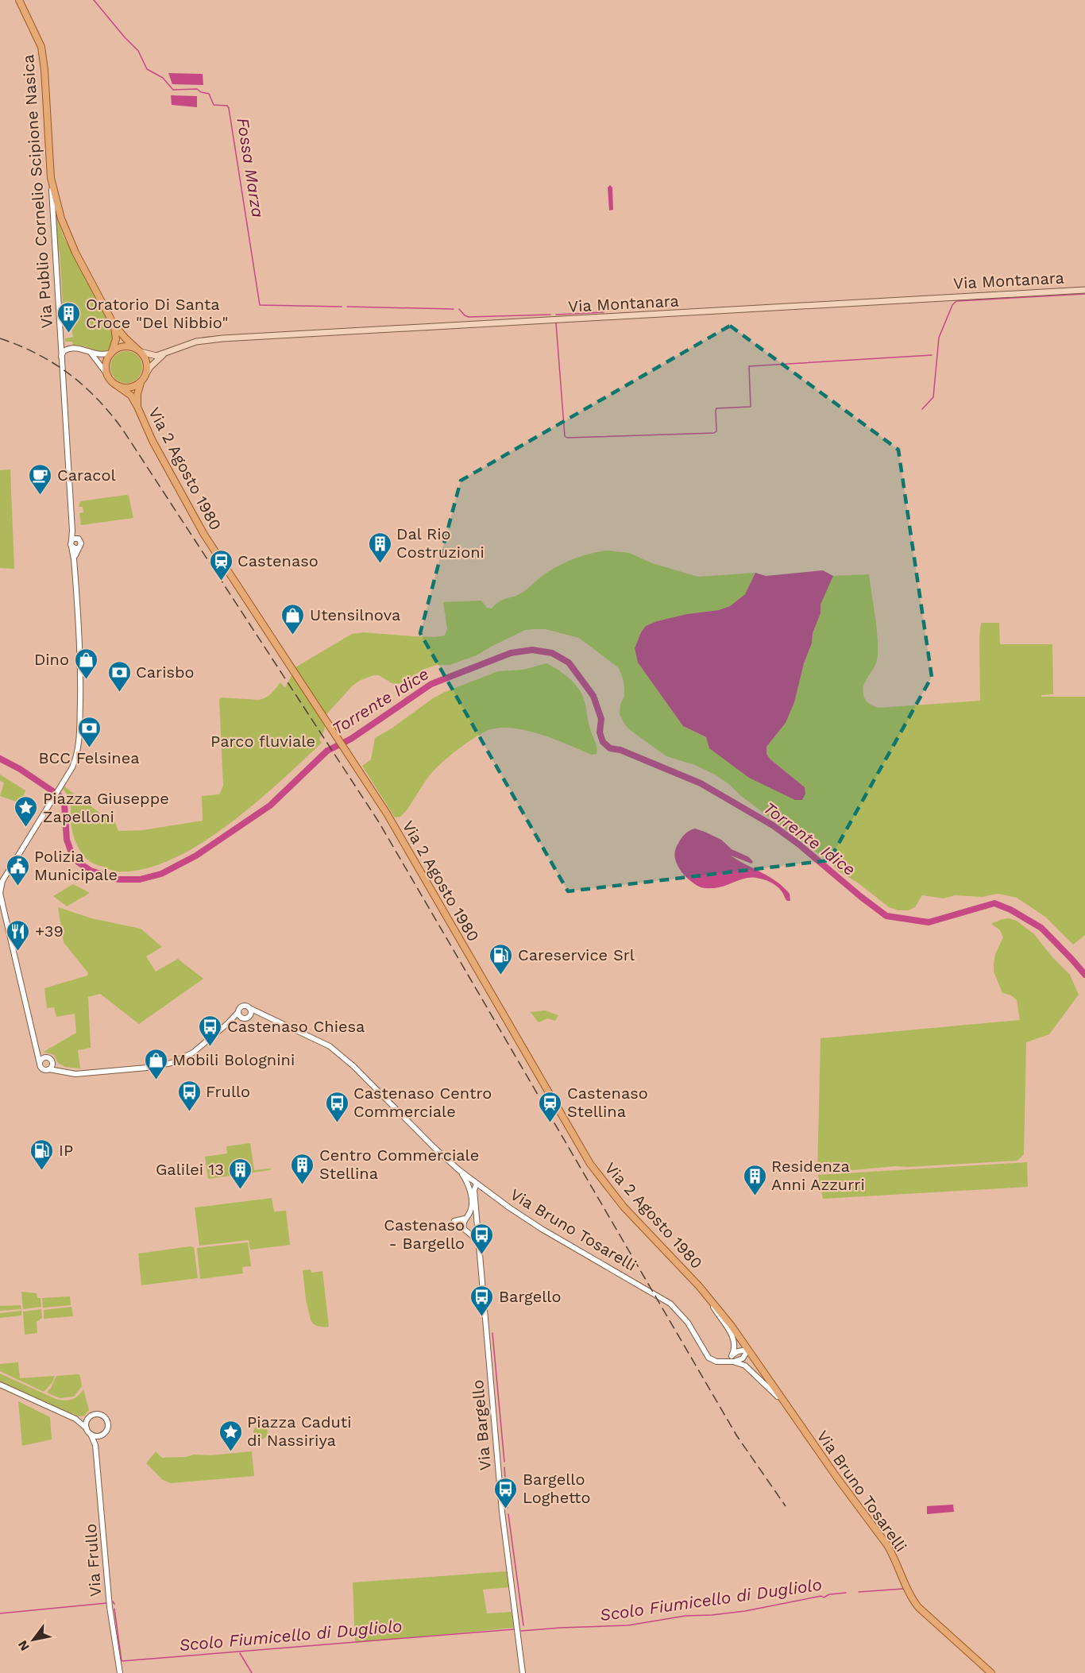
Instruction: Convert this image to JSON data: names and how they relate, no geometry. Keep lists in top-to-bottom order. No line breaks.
{"streets":{"main road":["Via Publio Cornelio Scipione Nasica","Via Montanara","Via 2 Agosto 1980","Via Bruno Tosarelli"],"street":["Via Bargello","Via Frullo"]},"crossings":[["Via Montanara","Via 2 Agosto 1980"],["Via 2 Agosto 1980","Via Bruno Tosarelli"],["Via Bruno Tosarelli","Via Bargello"]],"water":["Fossa Marza","Torrente Idice","Scolo Fiumicello di Dugliolo"],"parks":["Parco fluviale"],"places":{"building":["Oratorio Di Santa Croce \"Del Nibbio\"","Dal Rio Costruzioni","Centro Commerciale Stellina","Galilei 13","Residenza Anni Azzurri"],"cafe":["Caracol"],"station":["Castenaso","Castenaso Stellina"],"shop":["Utensilnova","Dino","Mobili Bolognini"],"bank":["Carisbo","BCC Felsinea"],"place":["Piazza Giuseppe Zapelloni","Piazza Caduti di Nassiriya"],"public building":["Polizia Municipale"],"restaurant":["+39"],"fuel station":["Careservice Srl","IP"],"bus stop":["Castenaso Chiesa","Frullo","Castenaso Centro Commerciale","Castenaso - Bargello","Bargello","Bargello Loghetto"]},"north":"bottom left"}
